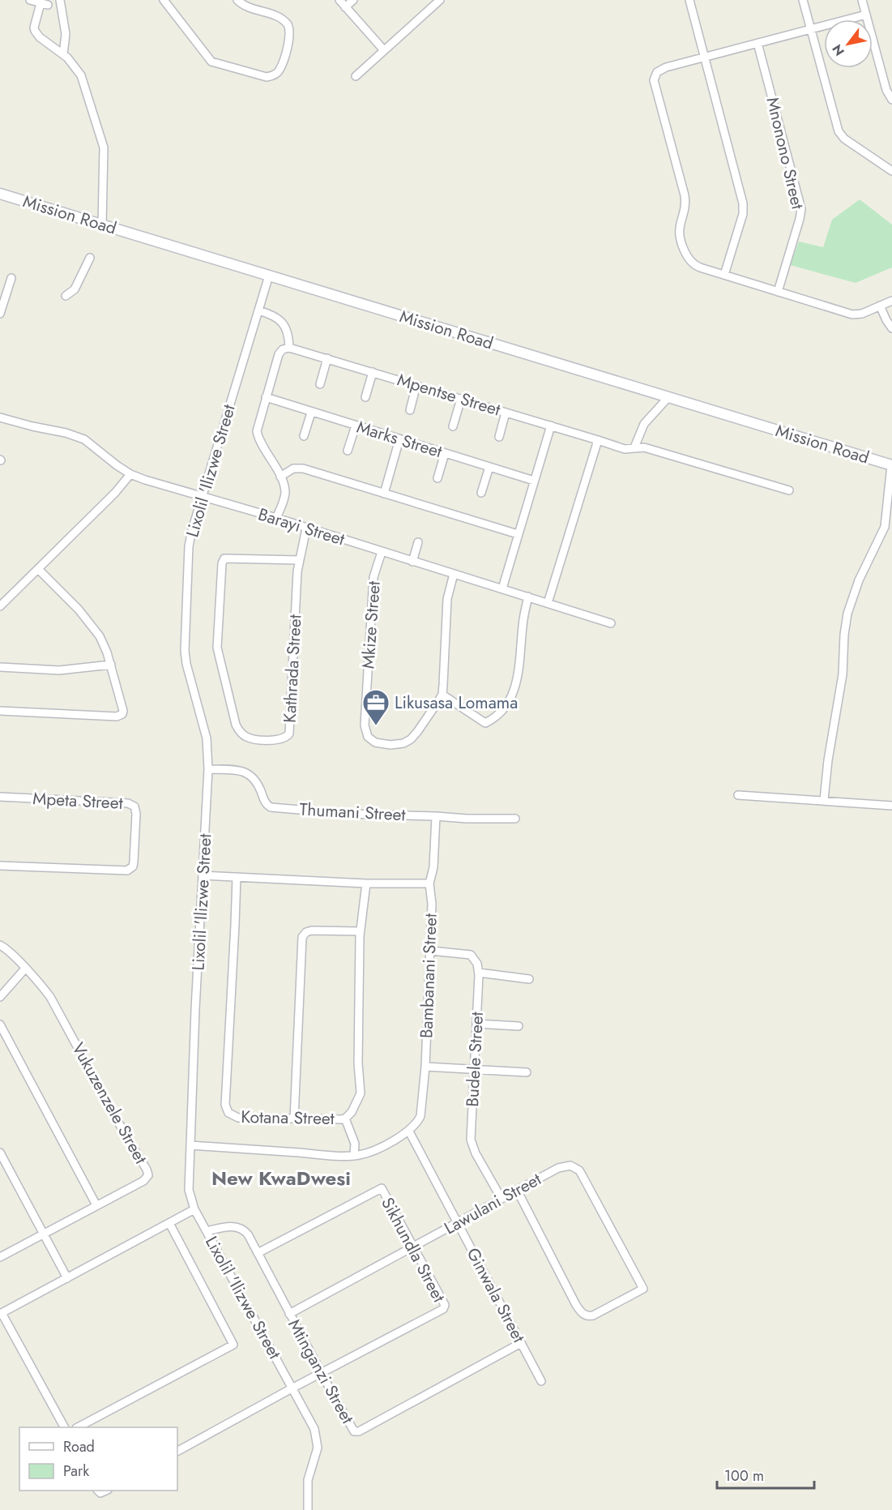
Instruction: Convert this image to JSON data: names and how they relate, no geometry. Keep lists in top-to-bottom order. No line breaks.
{"streets":{"street":["Mnonono Street","Mission Road","Mpentse Street","Marks Street","Lixolil 'Ilizwe Street","Barayi Street","Mkize Street","Kathrada Street","Mpeta Street","Thumani Street","Bambanani Street","Budele Street","Vukuzenzele Street","Kotana Street","Lawulani Street","Sikhundla Street","Ginwala Street","Mtinganzi Street"]},"crossings":[["Mission Road","Lixolil 'Ilizwe Street"],["Lixolil 'Ilizwe Street","Barayi Street"],["Lixolil 'Ilizwe Street","Thumani Street"],["Lixolil 'Ilizwe Street","Sikhundla Street"],["Lixolil 'Ilizwe Street","Mtinganzi Street"],["Barayi Street","Mkize Street"],["Barayi Street","Kathrada Street"],["Thumani Street","Bambanani Street"],["Bambanani Street","Ginwala Street"],["Budele Street","Lawulani Street"],["Lawulani Street","Sikhundla Street"],["Lawulani Street","Ginwala Street"],["Lawulani Street","Mtinganzi Street"],["Sikhundla Street","Mtinganzi Street"],["Ginwala Street","Mtinganzi Street"]],"districts":["New KwaDwesi"],"places":{"office":["Likusasa Lomama"]},"legend":["Road","Park"],"scale_bar":"100 m","north":"bottom left"}
